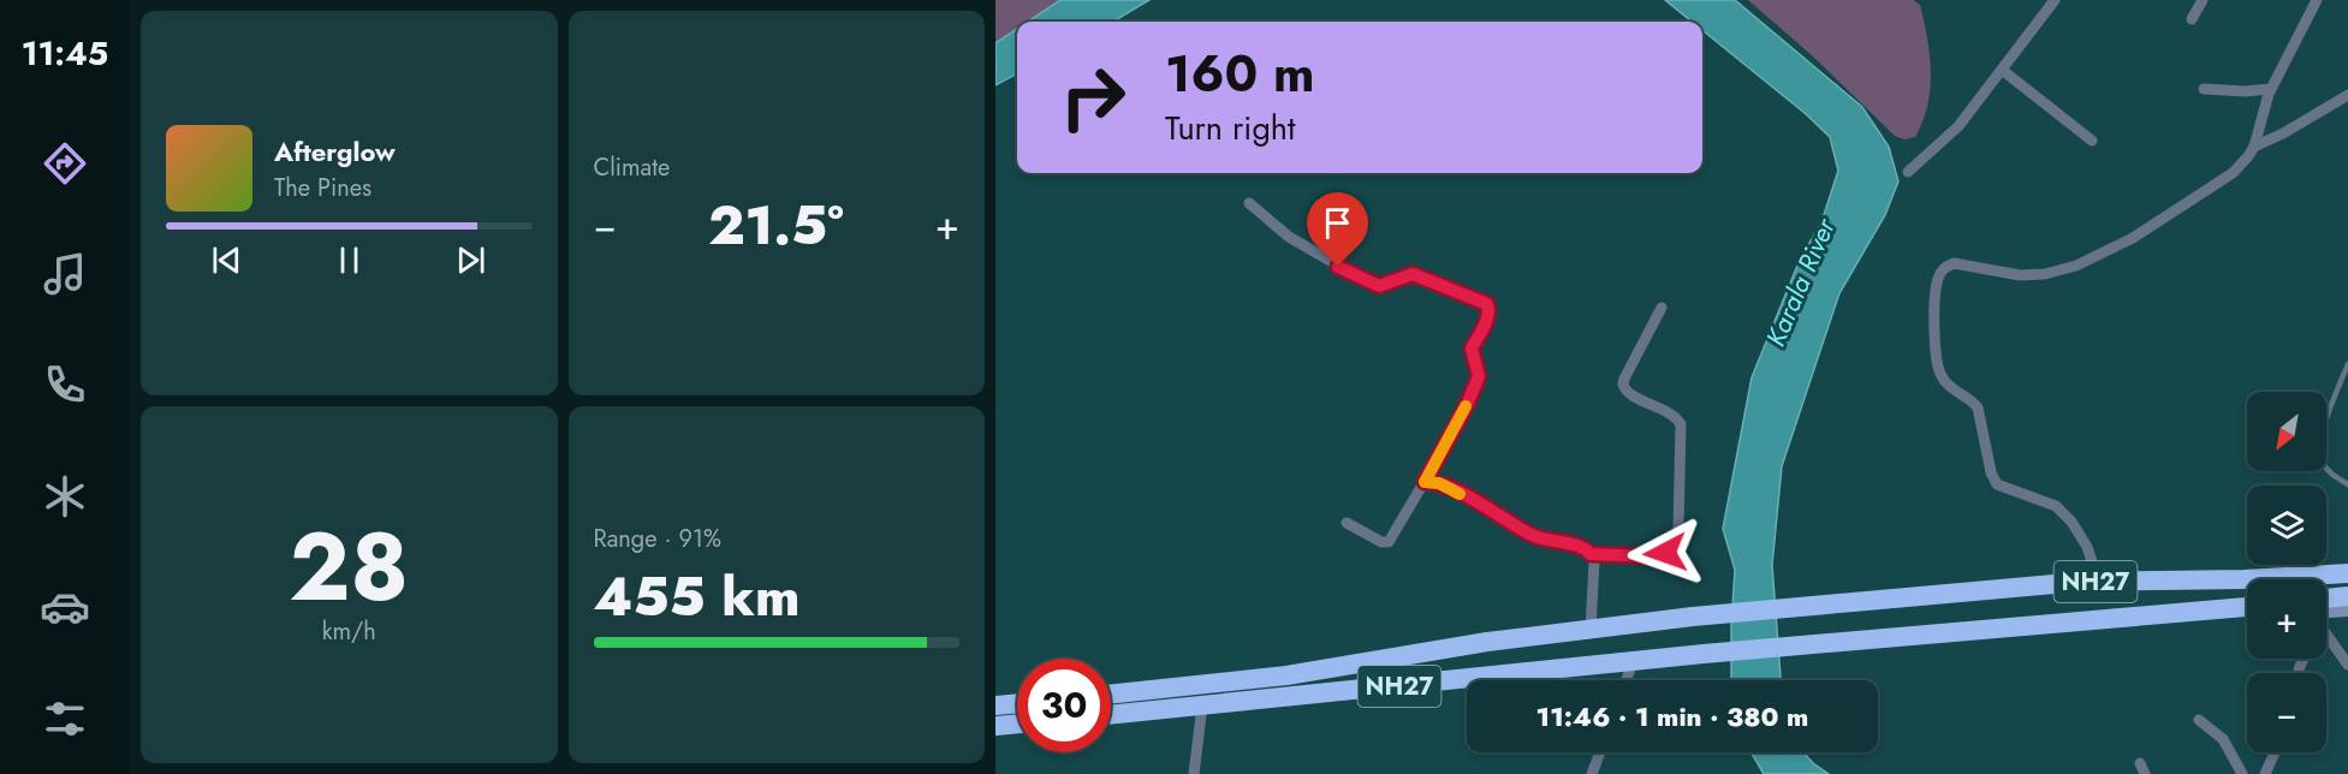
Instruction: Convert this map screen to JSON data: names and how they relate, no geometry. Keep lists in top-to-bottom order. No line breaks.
{"streets":{"highway":["NH27"]},"water":["Karala River"],"north":"bottom left","page":{"tabs":"11:45","tile":["Climate",["28","km/h"],["Range · 91%","455 km"]],"turn":["160 m","Turn right"],"song":["Afterglow","The Pines"],"heat":["−","21.5°","+"],"map_buttons":["+","−"],"limit":"30","trip":"11:46 · 1 min · 380 m"}}
